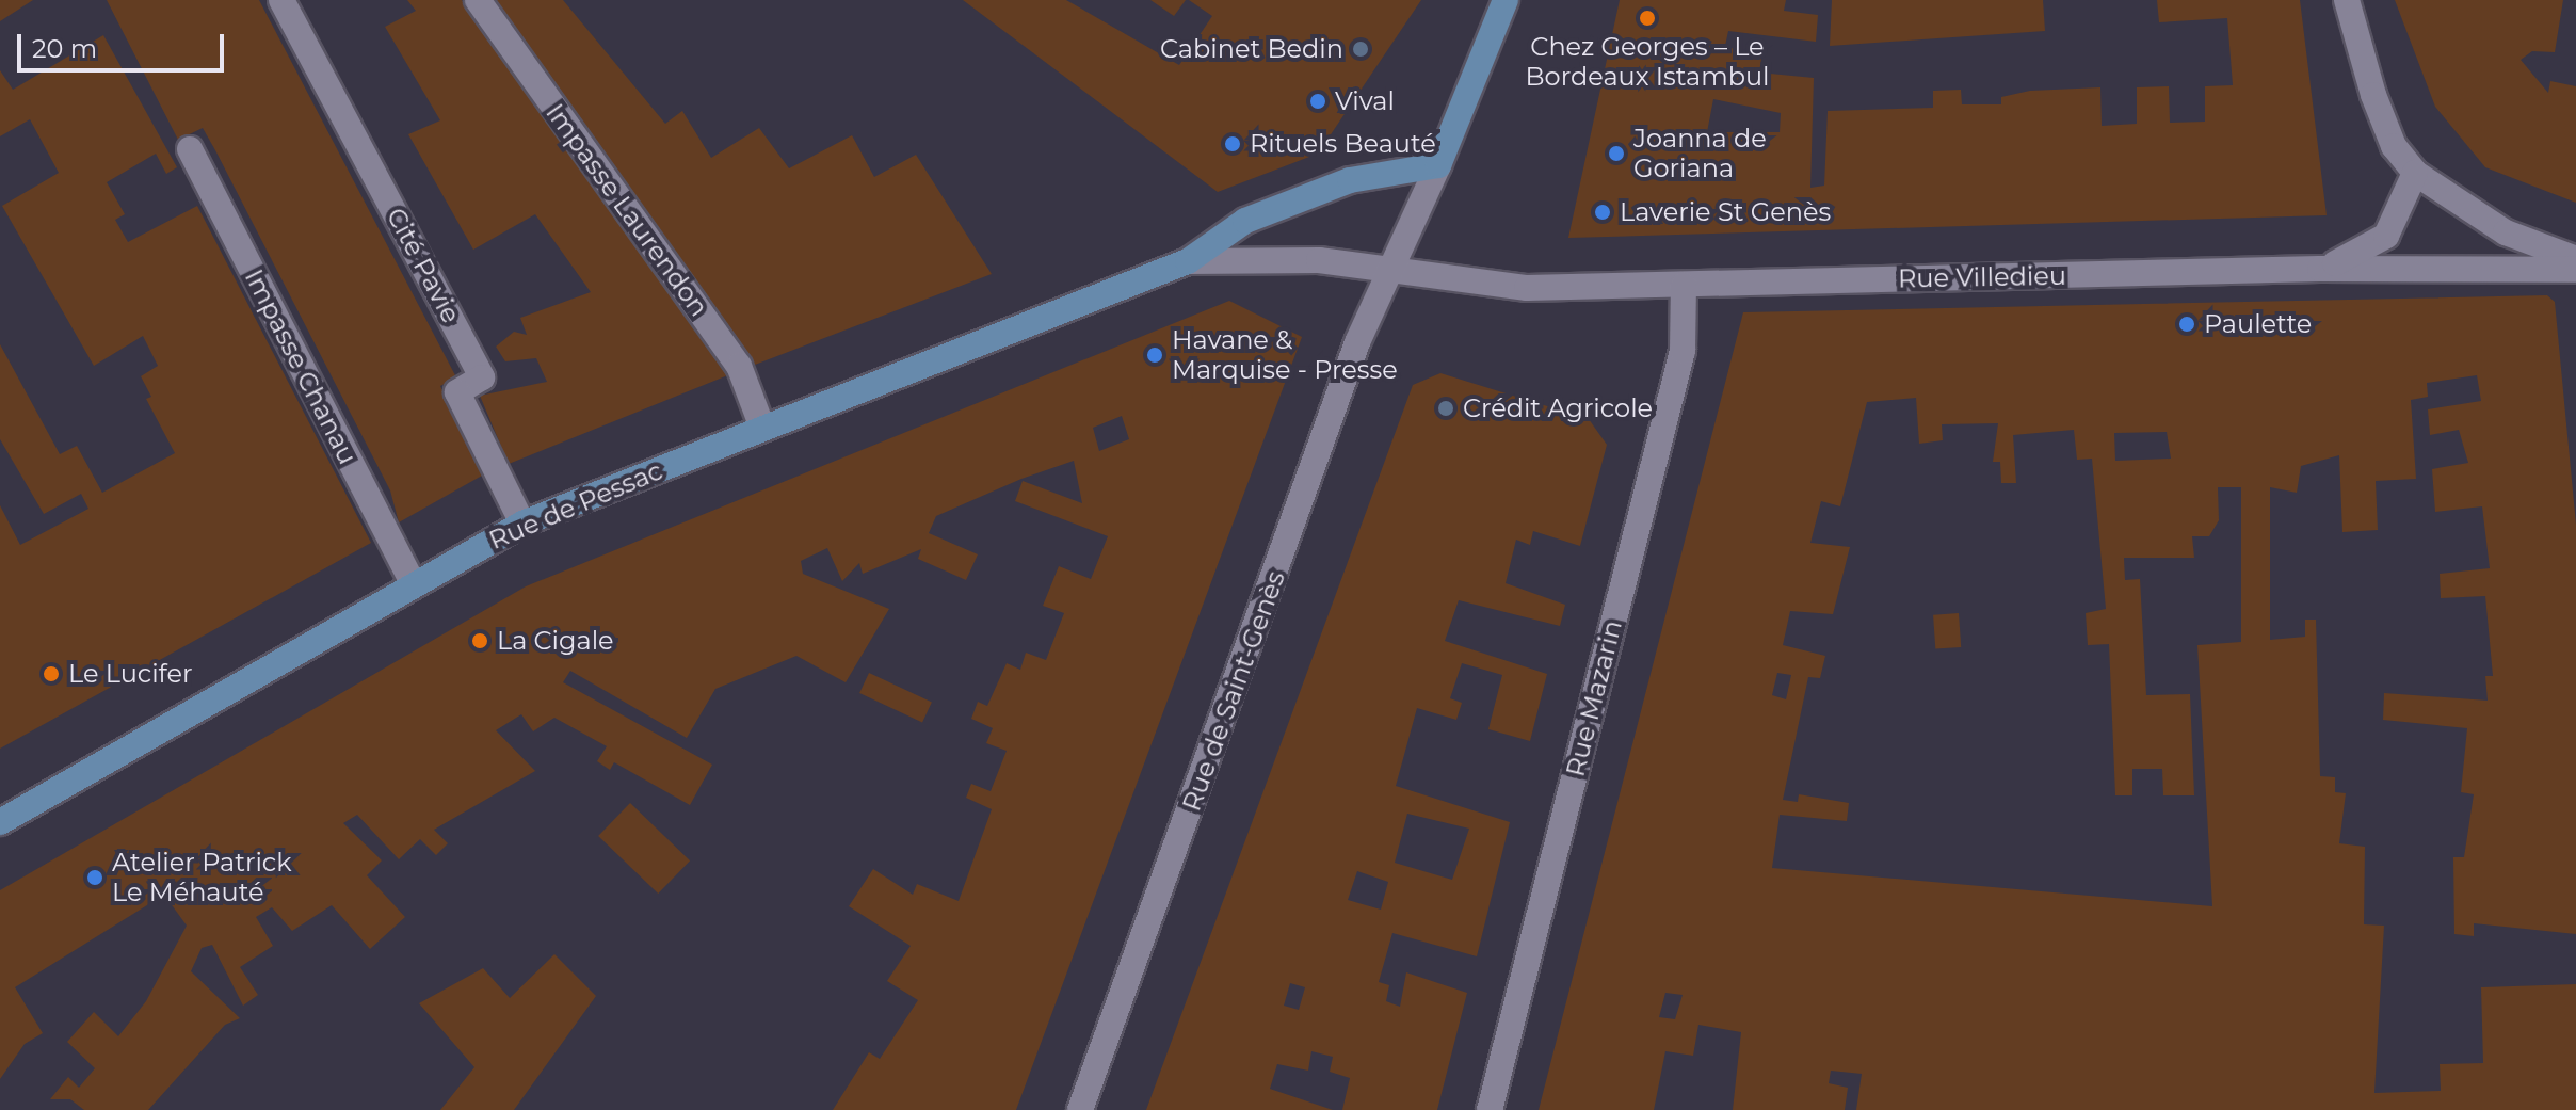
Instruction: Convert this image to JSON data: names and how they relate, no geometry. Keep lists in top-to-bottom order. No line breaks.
{"streets":{"main road":["Rue de Pessac"],"street":["Impasse Laurendon","Cité Pavie","Rue Villedieu","Impasse Chanau","Rue de Saint-Genès","Rue Mazarin"]},"crossings":[["Impasse Laurendon","Rue de Pessac"],["Cité Pavie","Rue de Pessac"],["Rue Villedieu","Rue de Pessac"],["Rue Villedieu","Rue de Saint-Genès"],["Rue Villedieu","Rue Mazarin"],["Impasse Chanau","Rue de Pessac"],["Rue de Pessac","Rue de Saint-Genès"]],"places":["Chez Georges – Le Bordeaux Istambul","Cabinet Bedin","Vival","Rituels Beauté","Joanna de Goriana","Laverie St Genès","Paulette","Havane & Marquise - Presse","Crédit Agricole","La Cigale","Le Lucifer","Atelier Patrick Le Méhauté"],"scale_bar":"20 m"}
